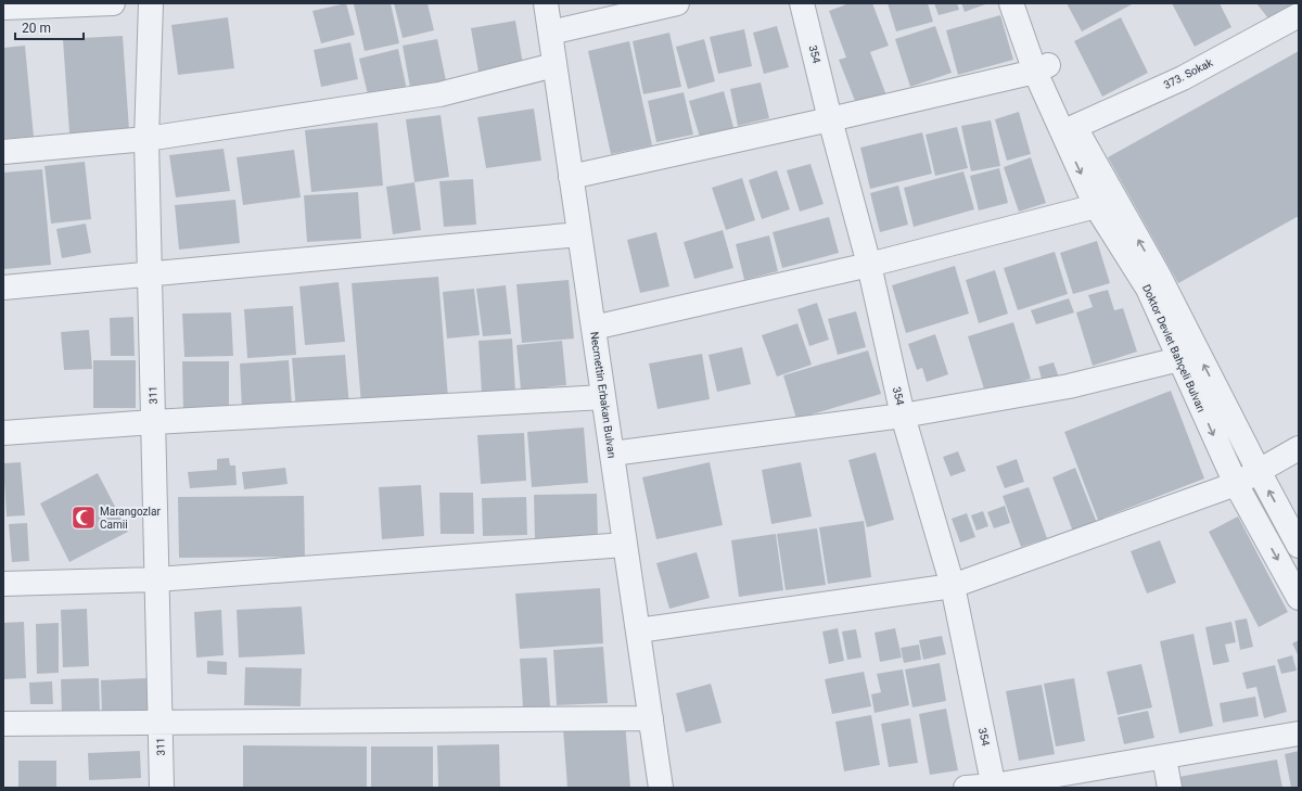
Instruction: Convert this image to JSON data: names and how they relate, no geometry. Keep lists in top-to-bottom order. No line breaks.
{"streets":{"street":["354","373. Sokak","Doktor Devlet Bahçeli Bulvarı","311","Necmettin Erbakan Bulvarı"]},"crossings":[["373. Sokak","Doktor Devlet Bahçeli Bulvarı"]],"places":{"mosque":["Marangozlar Camii"]},"scale_bar":"20 m"}
